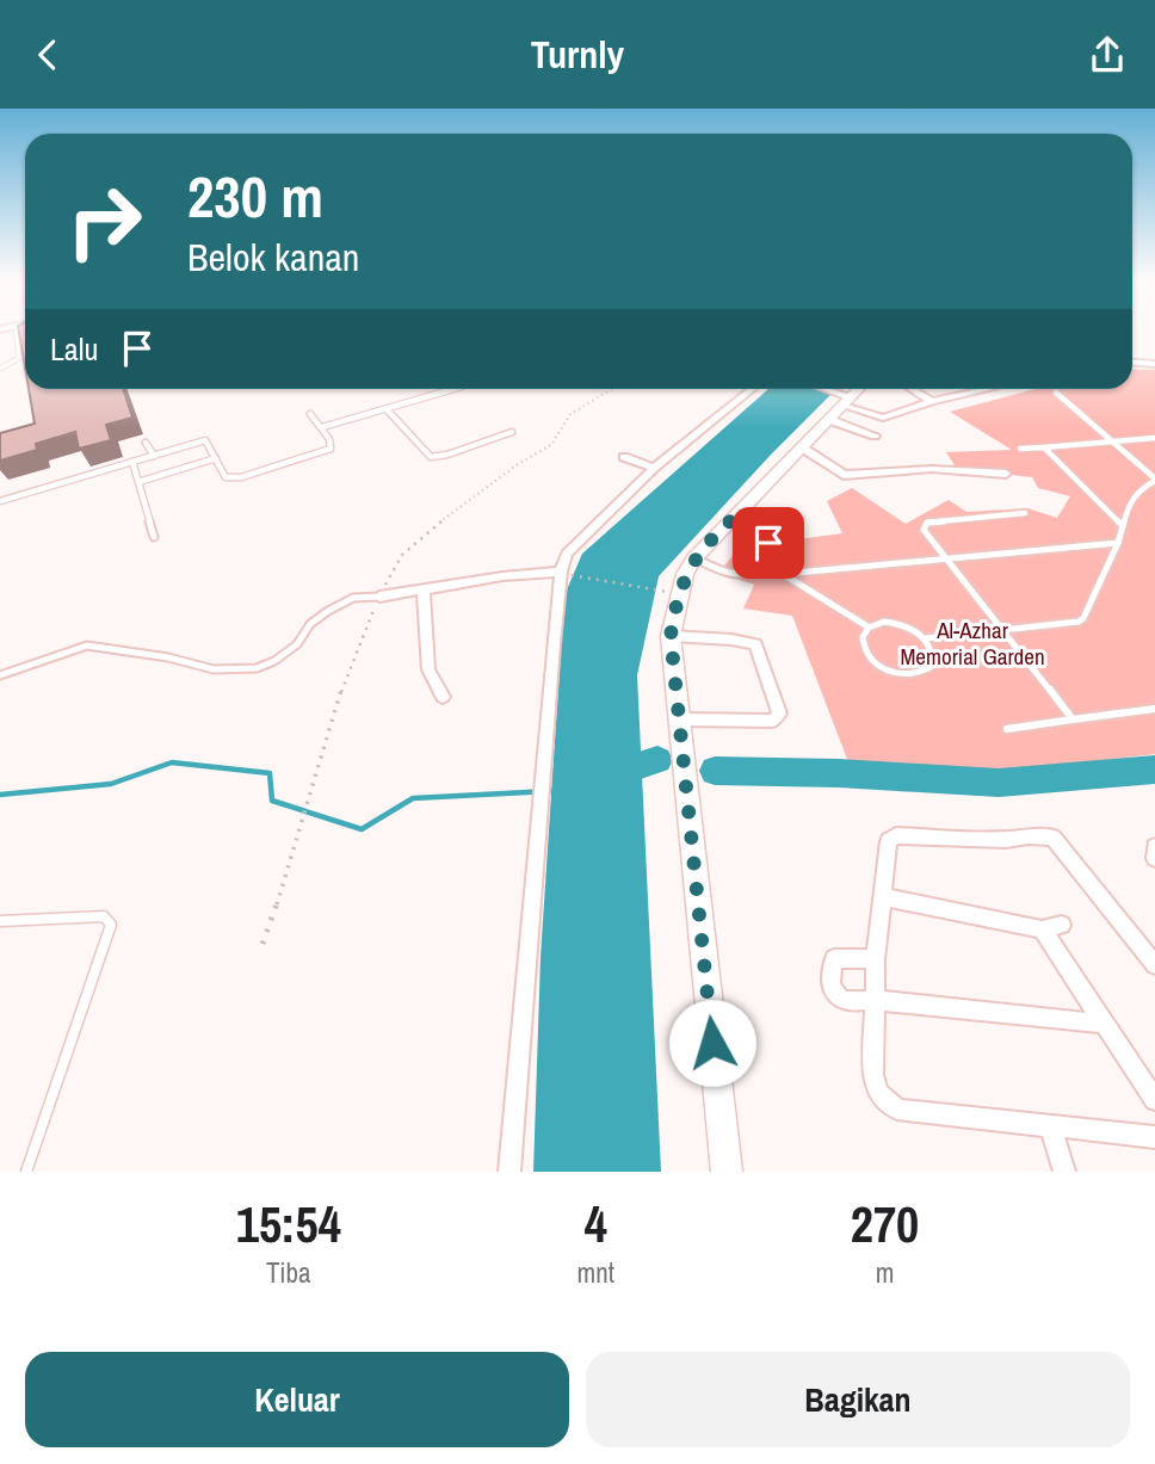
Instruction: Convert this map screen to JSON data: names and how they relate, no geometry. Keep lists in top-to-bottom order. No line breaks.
{"parks":["Al-Azhar Memorial Garden"],"page":{"header":"Turnly","turn":["230 m","Belok kanan"],"then":"Lalu","eta":["15:54","Tiba","4","mnt","270","m"],"buttons":["Keluar","Bagikan"]}}
